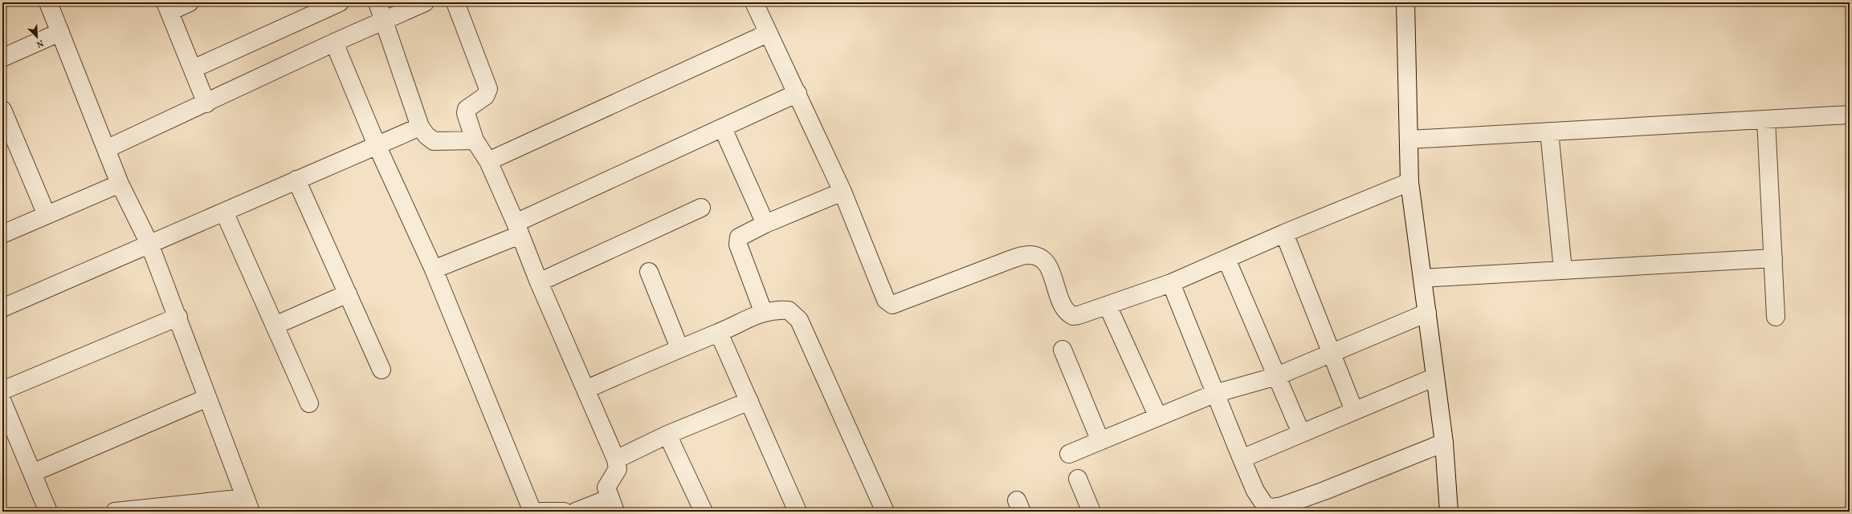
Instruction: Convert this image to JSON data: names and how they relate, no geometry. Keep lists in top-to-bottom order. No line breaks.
{"north":"bottom right"}
